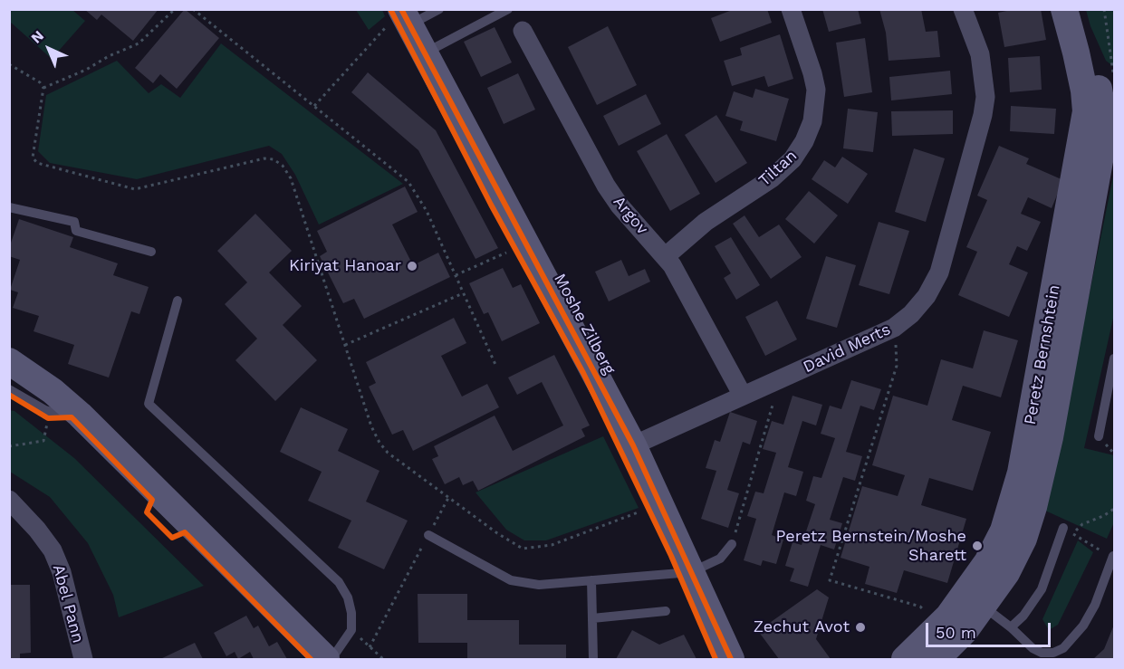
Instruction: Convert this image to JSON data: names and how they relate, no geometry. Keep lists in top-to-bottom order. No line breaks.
{"streets":{"street":["Tiltan","Argov","Moshe Zilberg","David Merts","Peretz Bernshtein","Abel Pann"]},"crossings":[["Tiltan","Argov"],["Argov","David Merts"],["Moshe Zilberg","David Merts"]],"places":["Kiriyat Hanoar","Peretz Bernstein/Moshe Sharett","Zechut Avot"],"scale_bar":"50 m","north":"top left"}
